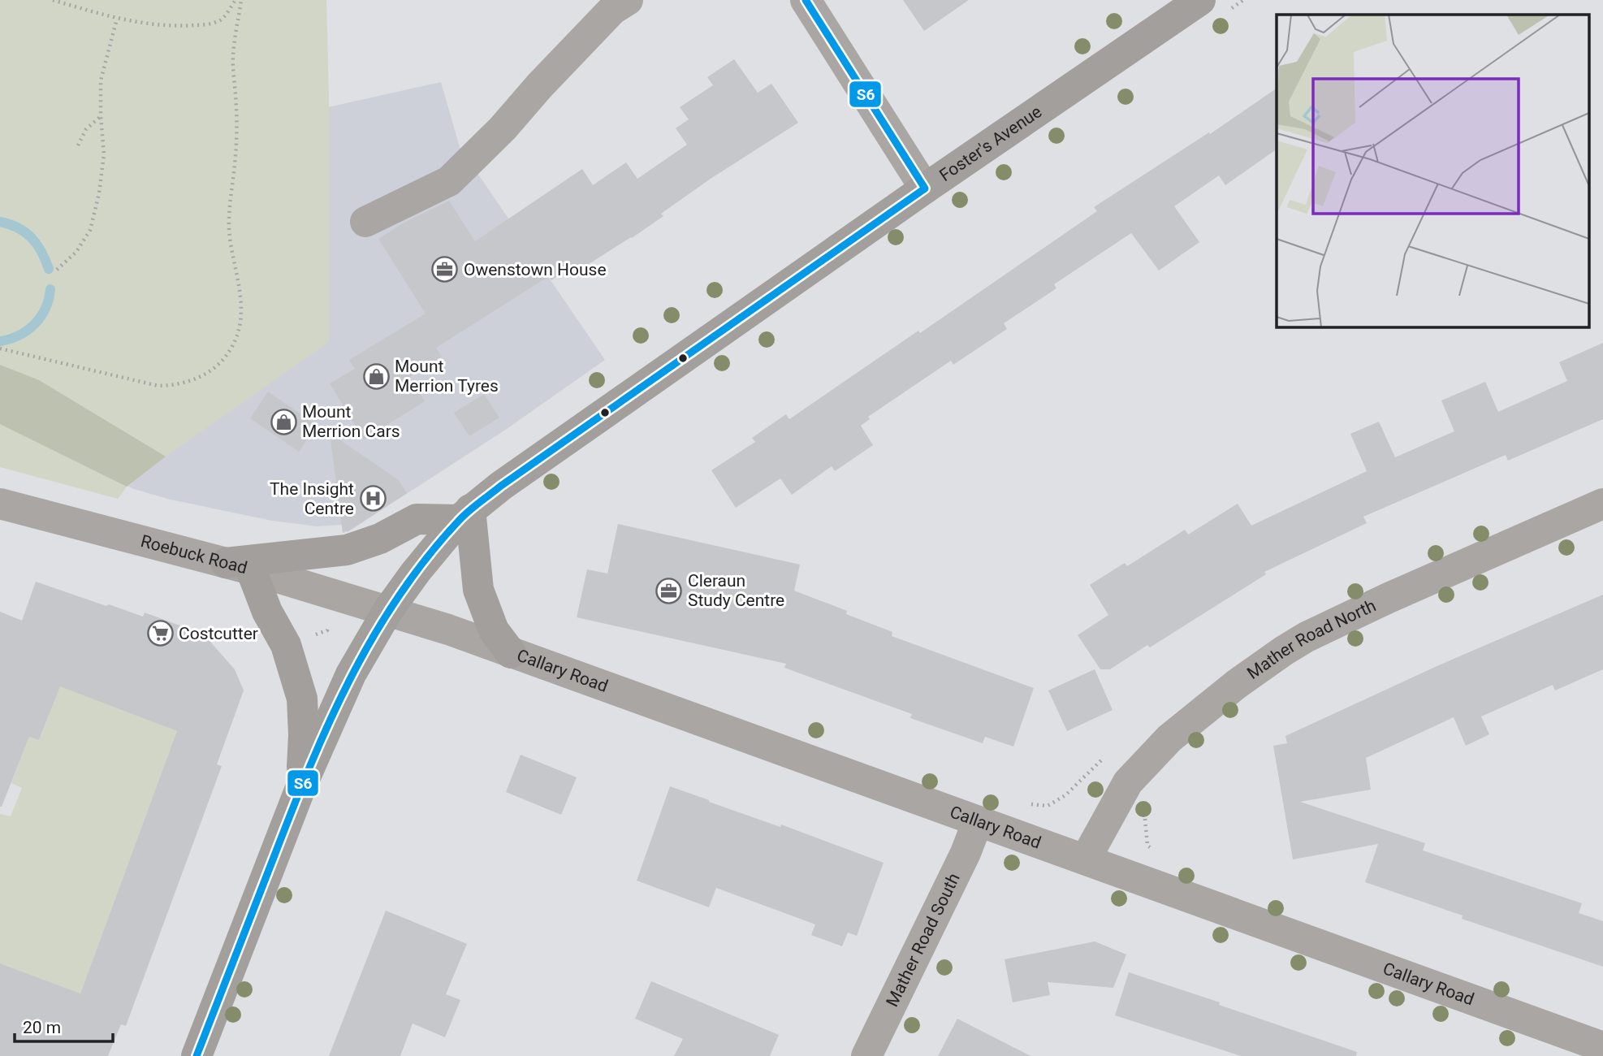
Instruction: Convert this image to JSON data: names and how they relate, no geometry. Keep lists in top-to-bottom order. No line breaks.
{"streets":{"main road":["Foster's Avenue"],"street":["Roebuck Road","Mather Road North","Callary Road","Mather Road South"]},"crossings":[["Foster's Avenue","Roebuck Road"],["Foster's Avenue","Callary Road"],["Roebuck Road","Callary Road"],["Mather Road North","Callary Road"],["Callary Road","Mather Road South"]],"places":{"office":["Owenstown House","Cleraun Study Centre"],"shop":["Mount Merrion Tyres","Mount Merrion Cars"],"hospital":["The Insight Centre"],"supermarket":["Costcutter"]},"lines":["transit line S6"],"scale_bar":"20 m"}
